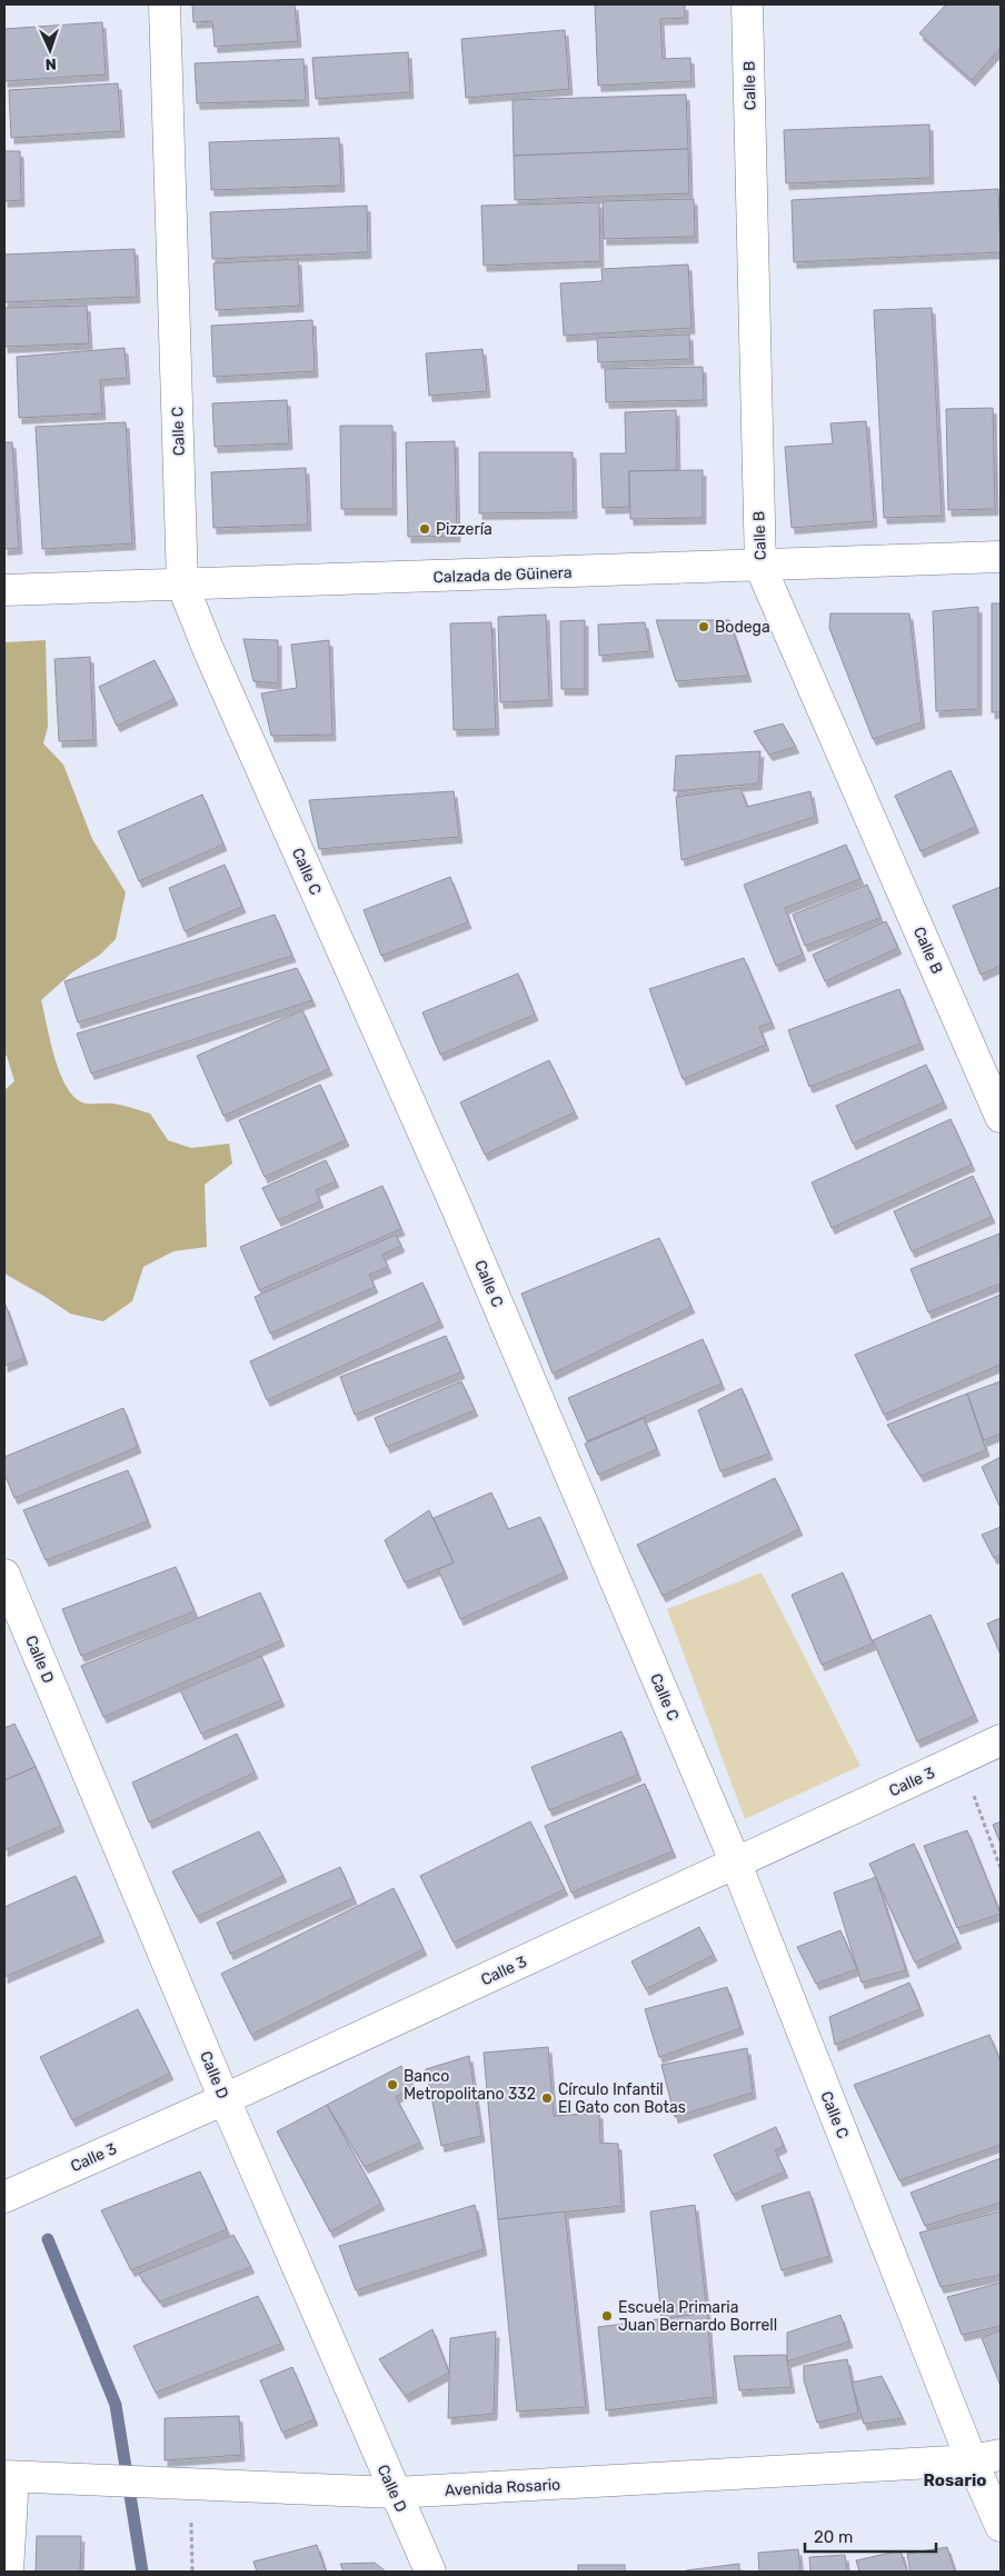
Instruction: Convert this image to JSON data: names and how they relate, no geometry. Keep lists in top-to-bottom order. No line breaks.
{"streets":{"street":["Calle B","Calle C","Calzada de Güinera","Calle D","Calle 3","Avenida Rosario"]},"crossings":[["Calle B","Calzada de Güinera"],["Calle C","Calzada de Güinera"],["Calle C","Calle 3"],["Calle C","Avenida Rosario"],["Calle D","Calle 3"],["Calle D","Avenida Rosario"]],"districts":["Rosario"],"places":["Pizzería","Bodega","Banco Metropolitano 332","Círculo Infantil El Gato con Botas","Escuela Primaria Juan Bernardo Borrell"],"scale_bar":"20 m","north":"bottom"}
